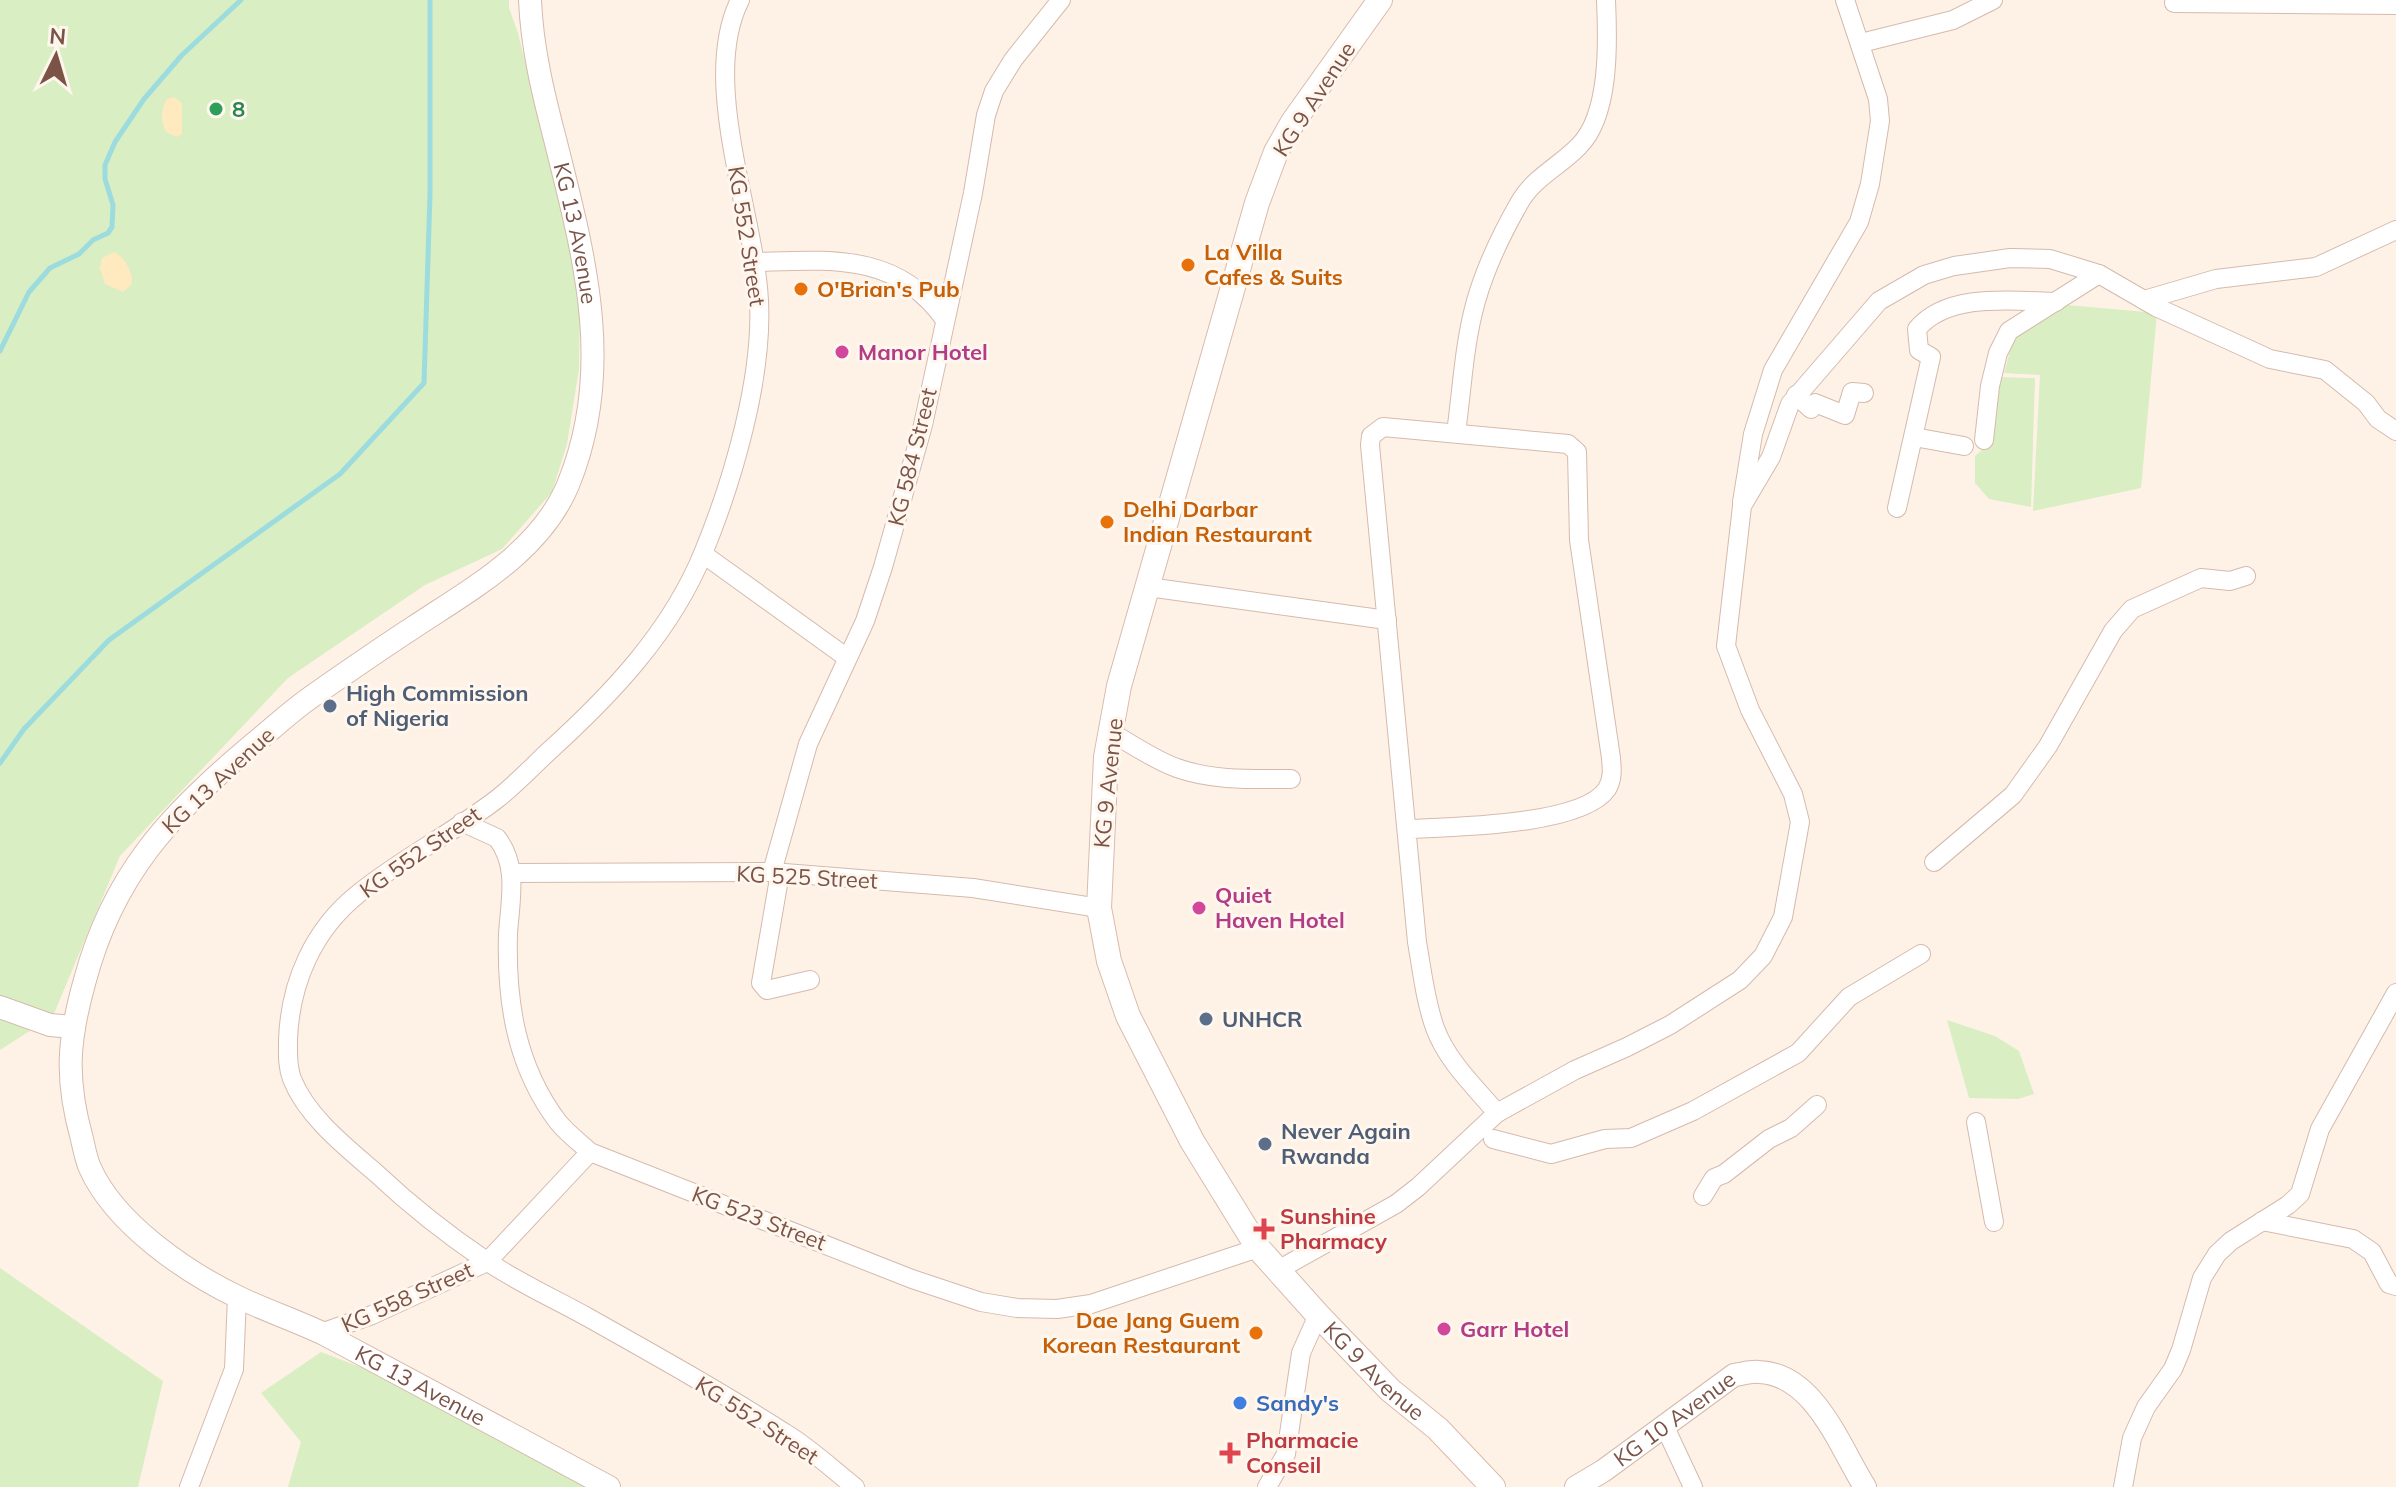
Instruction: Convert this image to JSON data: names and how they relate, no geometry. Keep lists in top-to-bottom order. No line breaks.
{"streets":{"main road":["KG 9 Avenue"],"street":["KG 13 Avenue","KG 552 Street","KG 584 Street","KG 525 Street","KG 523 Street","KG 558 Street","KG 10 Avenue"]},"crossings":[["KG 9 Avenue","KG 525 Street"],["KG 9 Avenue","KG 523 Street"],["KG 13 Avenue","KG 558 Street"],["KG 552 Street","KG 523 Street"],["KG 552 Street","KG 558 Street"],["KG 584 Street","KG 525 Street"],["KG 525 Street","KG 523 Street"],["KG 523 Street","KG 558 Street"]],"places":{"other":["8","La Villa Cafes & Suits","O'Brian's Pub","Manor Hotel","Delhi Darbar Indian Restaurant","High Commission of Nigeria","Quiet Haven Hotel","UNHCR","Never Again Rwanda","Garr Hotel","Dae Jang Guem Korean Restaurant","Sandy's"],"health":["Sunshine Pharmacy","Pharmacie Conseil"]},"north":"top"}
